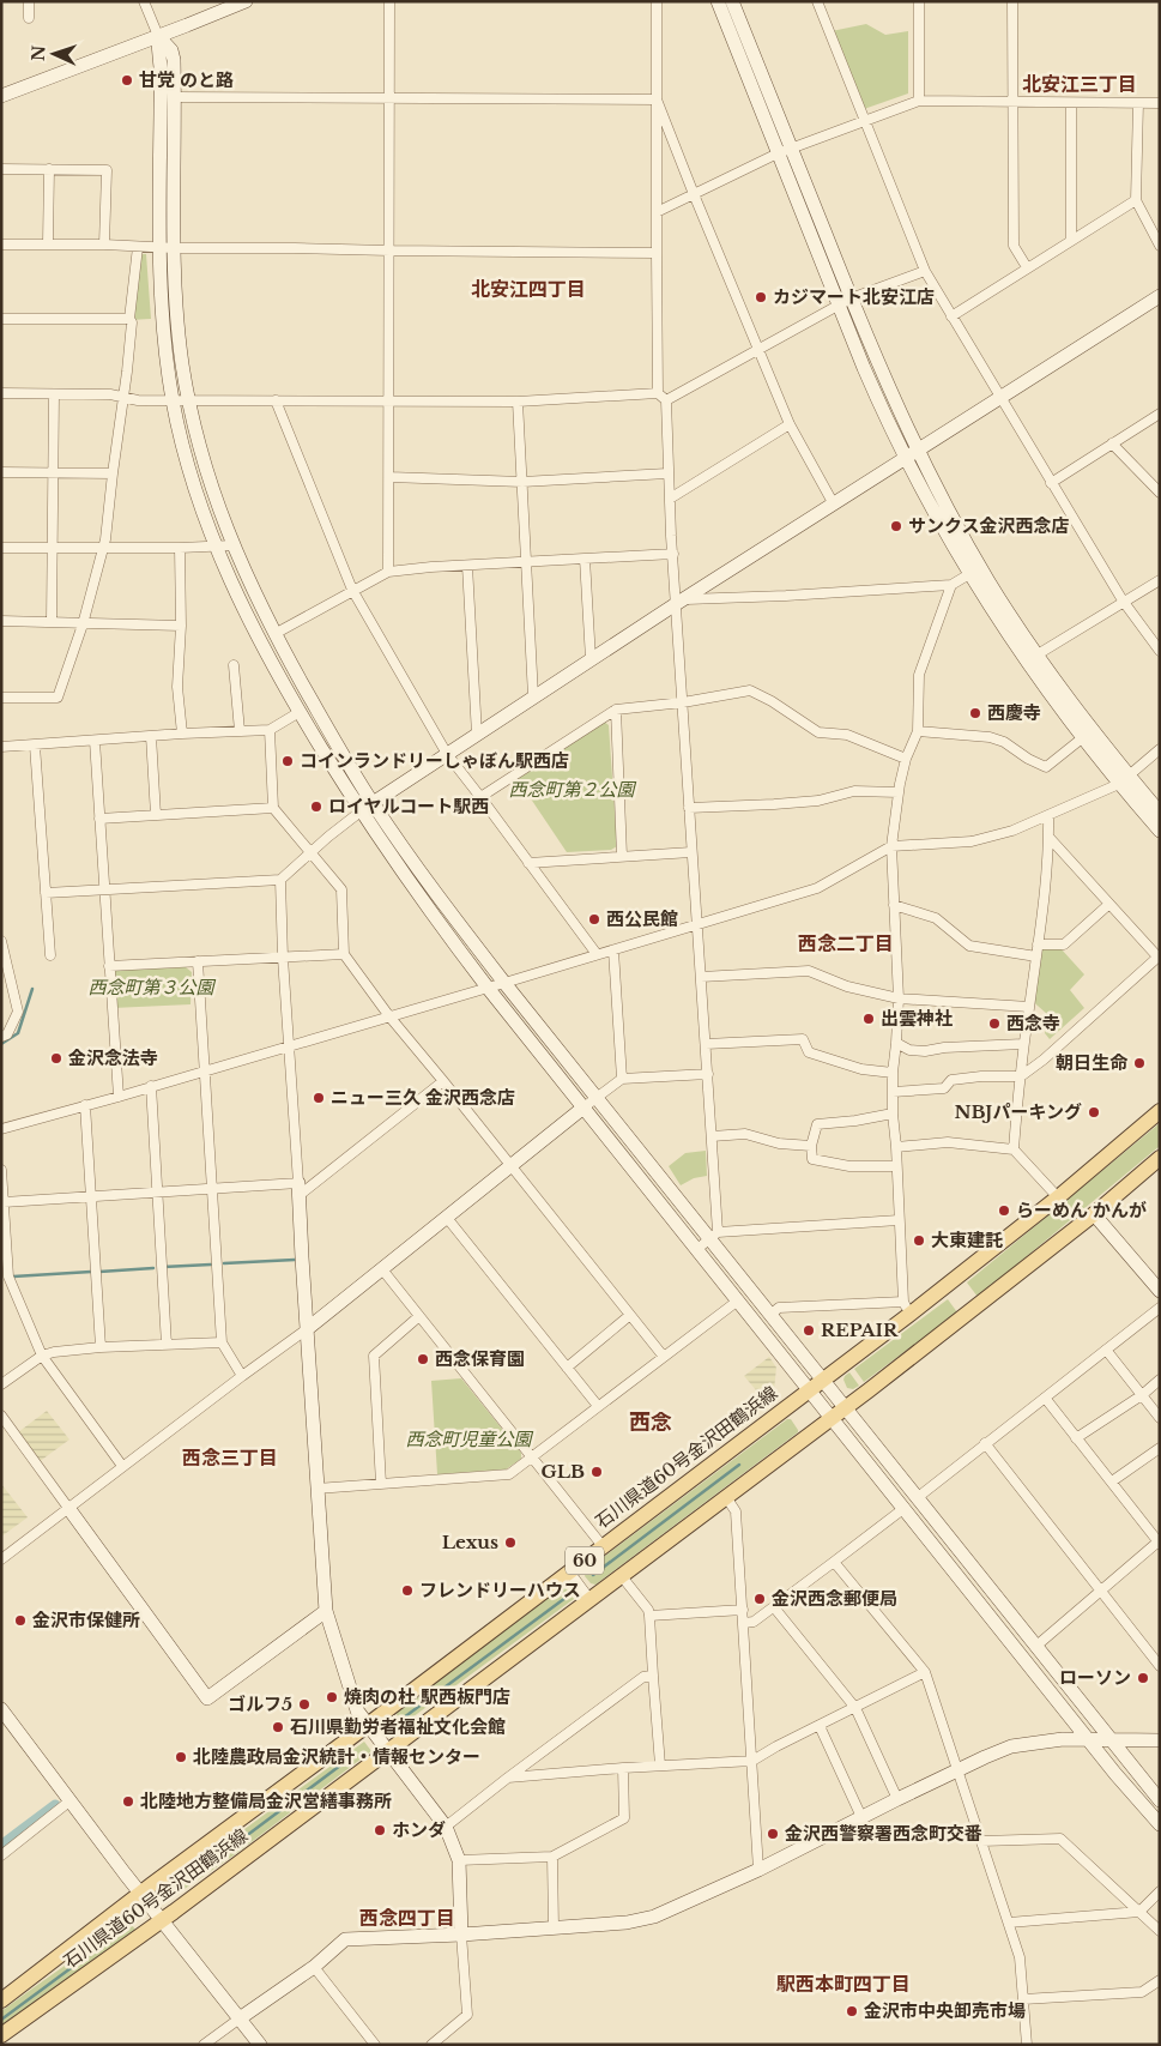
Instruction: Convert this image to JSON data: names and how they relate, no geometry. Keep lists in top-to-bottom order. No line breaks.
{"streets":{"main road":["石川県道60号金沢田鶴浜線","60"]},"districts":["北安江三丁目","北安江四丁目","西念二丁目","西念","西念三丁目","西念四丁目","駅西本町四丁目"],"parks":["西念町第２公園","西念町第３公園","西念町児童公園"],"places":["甘党 のと路","カジマート北安江店","サンクス金沢西念店","西慶寺","コインランドリーしゃぼん駅西店","ロイヤルコート駅西","西公民館","出雲神社","西念寺","金沢念法寺","朝日生命","ニュー三久 金沢西念店","NBJパーキング","らーめん かんが","大東建託","REPAIR","西念保育園","GLB","Lexus","フレンドリーハウス","金沢西念郵便局","金沢市保健所","ローソン","焼肉の杜 駅西板門店","ゴルフ5","石川県勤労者福祉文化会館","北陸農政局金沢統計・情報センター","北陸地方整備局金沢営繕事務所","ホンダ","金沢西警察署西念町交番","金沢市中央卸売市場"],"north":"left"}
